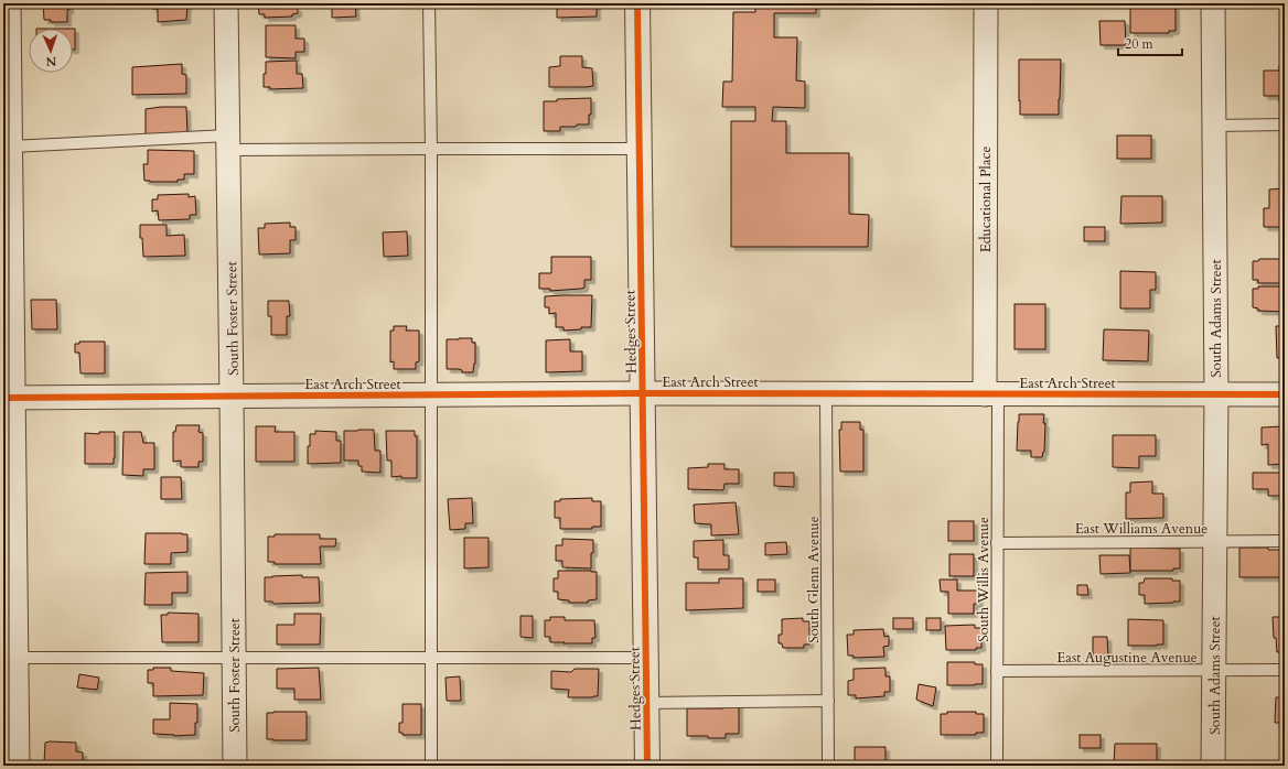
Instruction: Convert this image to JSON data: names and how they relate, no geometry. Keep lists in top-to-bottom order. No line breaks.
{"streets":{"street":["Educational Place","South Foster Street","South Adams Street","Hedges Street","East Arch Street"],"lane":["East Williams Avenue","South Glenn Avenue","South Willis Avenue","East Augustine Avenue"]},"crossings":[["Educational Place","East Arch Street"],["Educational Place","South Willis Avenue"],["South Foster Street","East Arch Street"],["South Adams Street","East Arch Street"],["South Adams Street","East Williams Avenue"],["South Adams Street","East Augustine Avenue"],["Hedges Street","East Arch Street"],["East Arch Street","South Glenn Avenue"],["East Arch Street","South Willis Avenue"],["East Williams Avenue","South Willis Avenue"],["South Willis Avenue","East Augustine Avenue"]],"scale_bar":"20 m","north":"bottom"}
